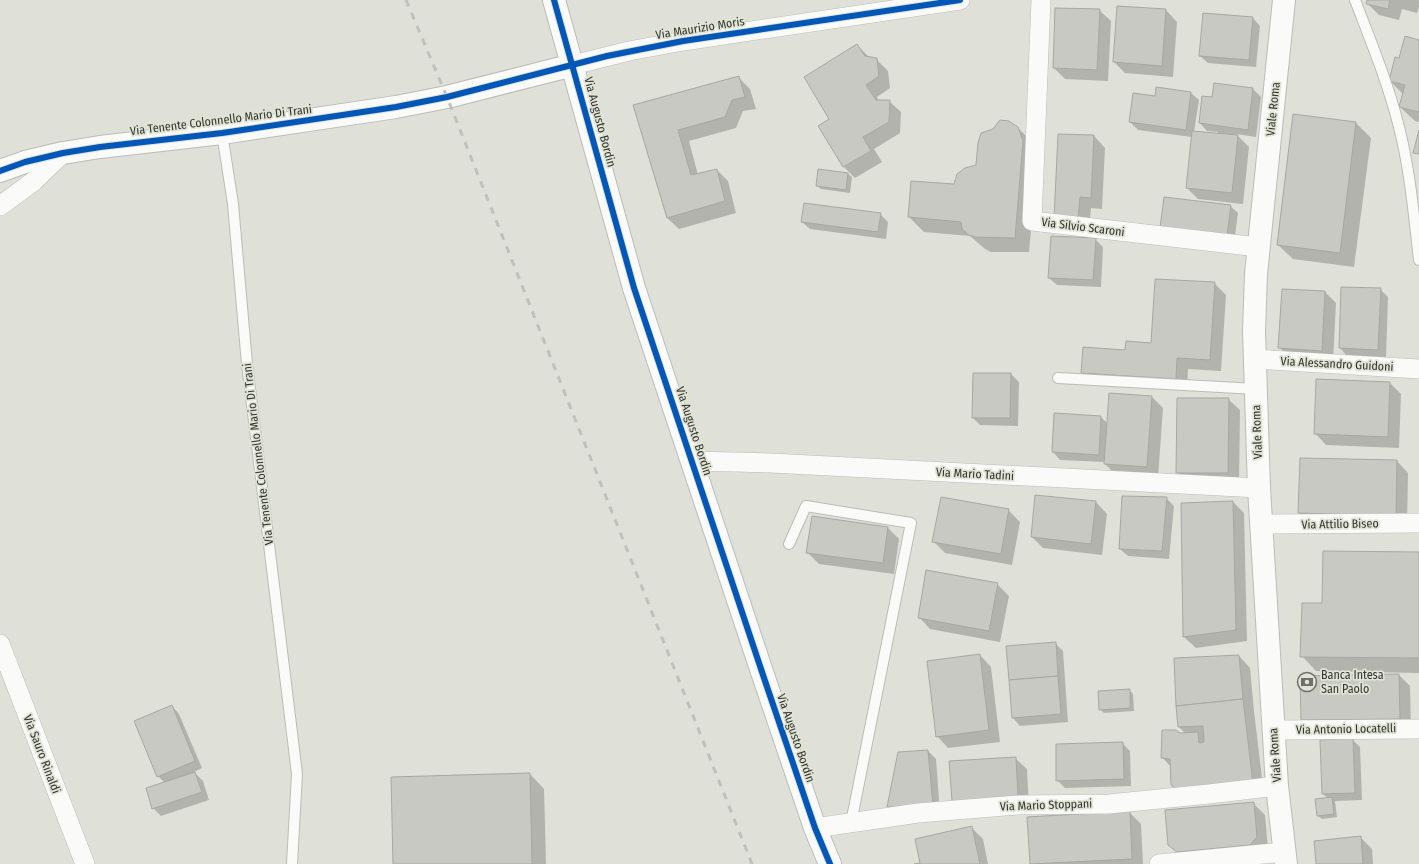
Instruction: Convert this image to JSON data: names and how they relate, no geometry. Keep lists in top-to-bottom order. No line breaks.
{"streets":{"street":["Via Maurizio Moris","Viale Roma","Via Tenente Colonnello Mario Di Trani","Via Augusto Bordin","Via Silvio Scaroni","Via Alessandro Guidoni","Via Mario Tadini","Via Attilio Biseo","Via Antonio Locatelli","Via Sauro Rinaldi","Via Mario Stoppani"]},"crossings":[["Via Maurizio Moris","Via Tenente Colonnello Mario Di Trani"],["Via Maurizio Moris","Via Augusto Bordin"],["Viale Roma","Via Silvio Scaroni"],["Viale Roma","Via Alessandro Guidoni"],["Viale Roma","Via Mario Tadini"],["Viale Roma","Via Attilio Biseo"],["Viale Roma","Via Antonio Locatelli"],["Viale Roma","Via Mario Stoppani"],["Via Augusto Bordin","Via Mario Tadini"],["Via Augusto Bordin","Via Mario Stoppani"]],"places":{"bank":["Banca Intesa San Paolo"]}}
